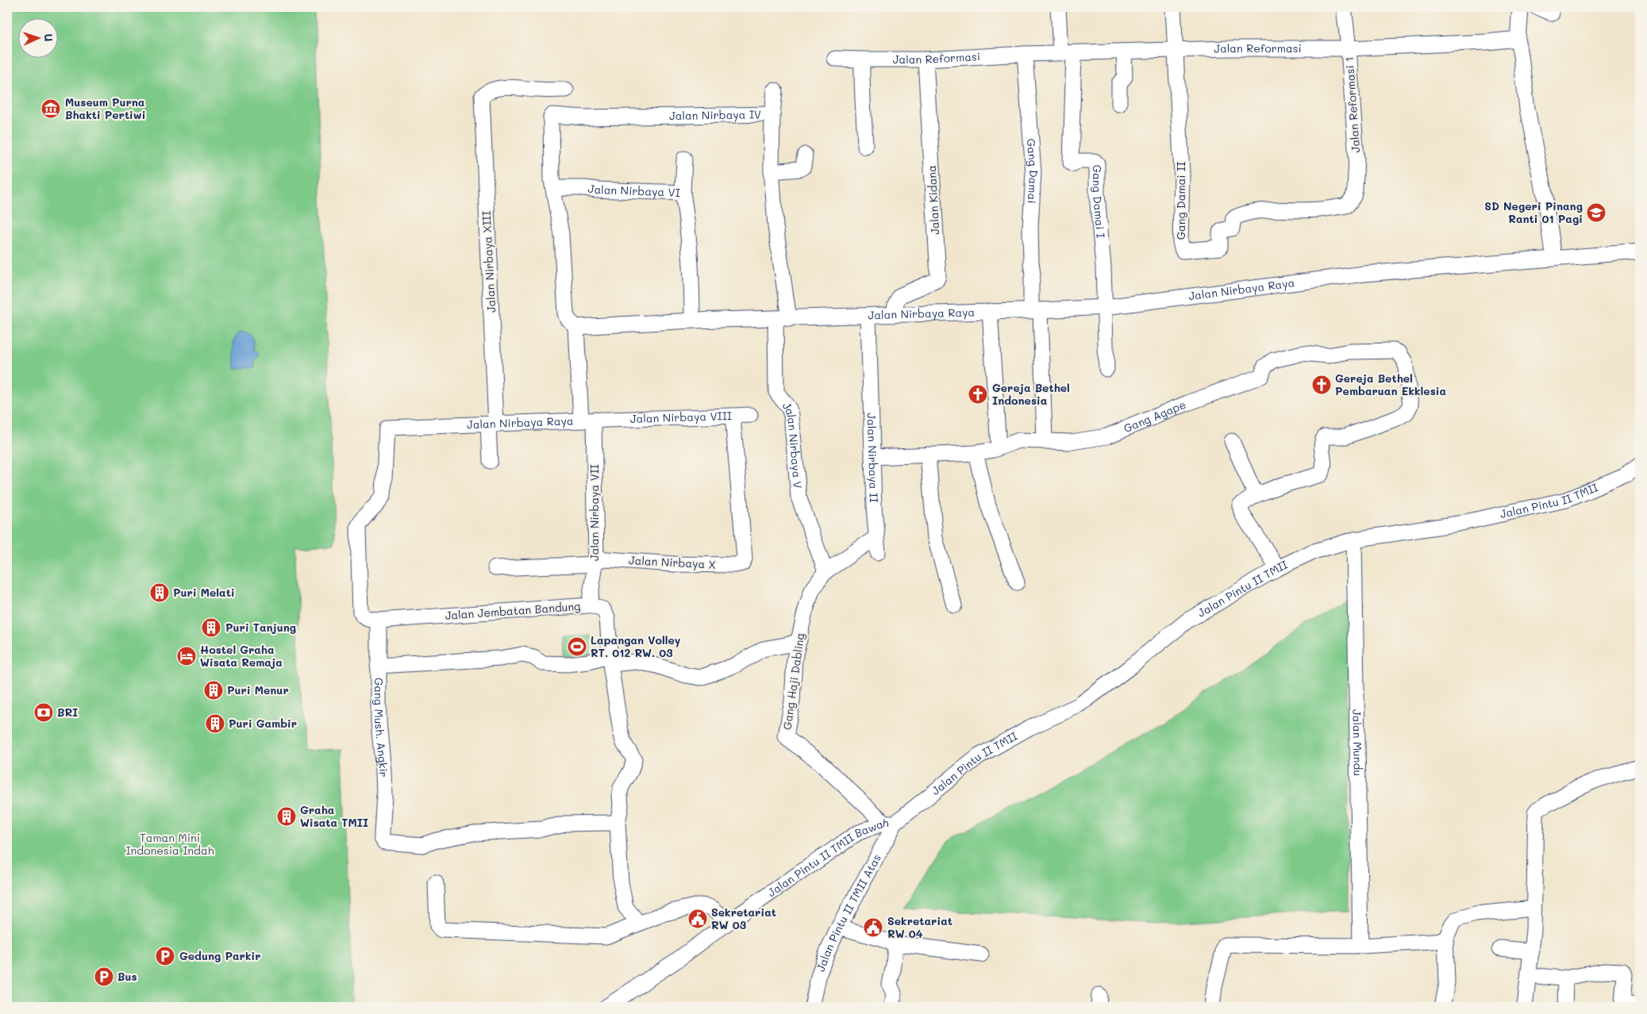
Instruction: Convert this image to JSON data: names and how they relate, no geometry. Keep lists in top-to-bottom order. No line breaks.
{"streets":{"street":["Jalan Reformasi","Jalan Reformasi 1","Jalan Nirbaya IV","Gang Damai","Jalan Nirbaya VI","Jalan Kidana","Gang Damai II","Gang Damai I","Jalan Nirbaya XIII","Jalan Nirbaya Raya","Gang Agape","Jalan Nirbaya VIII","Jalan Nirbaya V","Jalan Nirbaya II","Jalan Pintu II TMII","Jalan Nirbaya VII","Jalan Nirbaya X","Jalan Jembatan Bandung","Gang Haji Dabling","Gang Mush. Angkir","Jalan Mundu","Jalan Pintu II TMII Bawah","Jalan Pintu II TMII Atas"]},"crossings":[["Jalan Reformasi","Jalan Reformasi 1"],["Jalan Reformasi","Gang Damai"],["Jalan Reformasi","Jalan Kidana"],["Jalan Reformasi","Gang Damai II"],["Jalan Reformasi","Gang Damai I"],["Jalan Reformasi 1","Gang Damai II"],["Jalan Nirbaya IV","Jalan Nirbaya VI"],["Jalan Nirbaya IV","Jalan Nirbaya Raya"],["Jalan Nirbaya IV","Jalan Nirbaya V"],["Gang Damai","Jalan Nirbaya Raya"],["Jalan Nirbaya VI","Jalan Nirbaya Raya"],["Jalan Kidana","Jalan Nirbaya Raya"],["Gang Damai I","Jalan Nirbaya Raya"],["Jalan Nirbaya XIII","Jalan Nirbaya Raya"],["Jalan Nirbaya Raya","Jalan Nirbaya VIII"],["Jalan Nirbaya Raya","Jalan Nirbaya V"],["Jalan Nirbaya Raya","Jalan Nirbaya II"],["Jalan Nirbaya Raya","Jalan Nirbaya VII"],["Jalan Nirbaya Raya","Jalan Jembatan Bandung"],["Gang Agape","Jalan Nirbaya II"],["Jalan Nirbaya VIII","Jalan Nirbaya VII"],["Jalan Nirbaya VIII","Jalan Nirbaya X"],["Jalan Nirbaya V","Jalan Nirbaya II"],["Jalan Nirbaya V","Gang Haji Dabling"],["Jalan Nirbaya II","Gang Haji Dabling"],["Jalan Pintu II TMII","Gang Haji Dabling"],["Jalan Pintu II TMII","Jalan Mundu"],["Jalan Pintu II TMII","Jalan Pintu II TMII Bawah"],["Jalan Pintu II TMII","Jalan Pintu II TMII Atas"],["Jalan Nirbaya VII","Jalan Nirbaya X"],["Jalan Nirbaya VII","Jalan Jembatan Bandung"],["Jalan Jembatan Bandung","Gang Mush. Angkir"],["Gang Haji Dabling","Jalan Pintu II TMII Bawah"],["Gang Haji Dabling","Jalan Pintu II TMII Atas"],["Jalan Pintu II TMII Bawah","Jalan Pintu II TMII Atas"]],"parks":["Taman Mini Indonesia Indah"],"places":{"museum":["Museum Purna Bhakti Pertiwi"],"school or university":["SD Negeri Pinang Ranti 01 Pagi"],"church":["Gereja Bethel Pembaruan Ekklesia","Gereja Bethel Indonesia"],"building":["Puri Melati","Puri Tanjung","Puri Menur","Puri Gambir","Graha Wisata TMII"],"sports":["Lapangan Volley RT. 012 RW. 03"],"hotel":["Hostel Graha Wisata Remaja"],"bank":["BRI"],"public building":["Sekretariat RW 03","Sekretariat RW 04"],"parking":["Gedung Parkir","Bus"]},"north":"right"}
